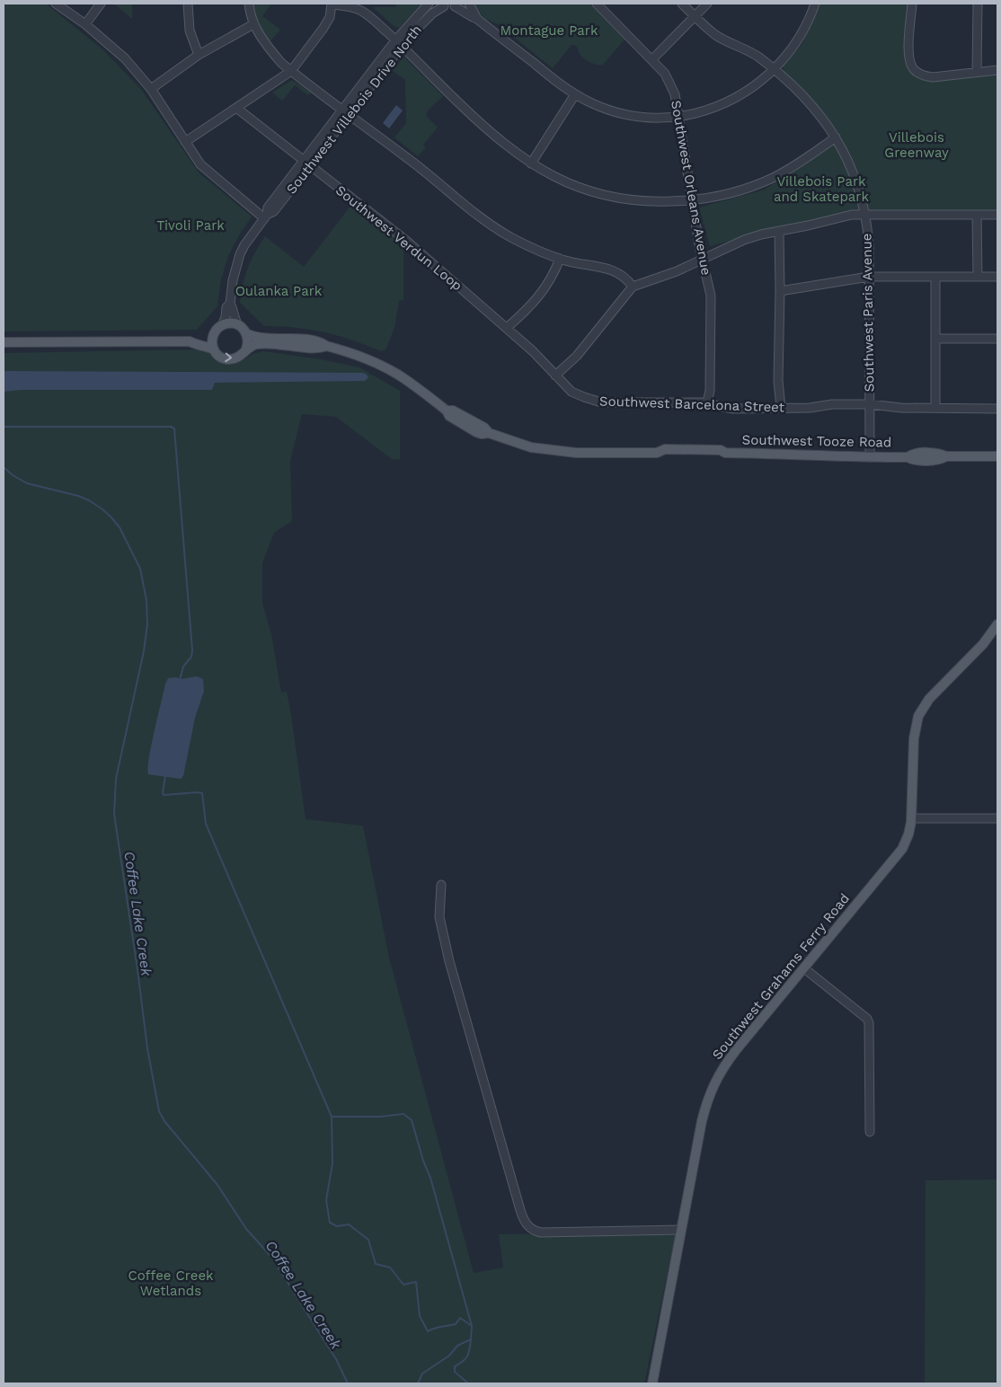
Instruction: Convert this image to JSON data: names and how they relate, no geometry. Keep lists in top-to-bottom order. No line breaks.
{"streets":{"main road":["Southwest Tooze Road","Southwest Grahams Ferry Road"],"street":["Southwest Villebois Drive North","Southwest Orleans Avenue","Southwest Verdun Loop","Southwest Paris Avenue","Southwest Barcelona Street"]},"crossings":[["Southwest Villebois Drive North","Southwest Verdun Loop"],["Southwest Villebois Drive North","Southwest Tooze Road"],["Southwest Orleans Avenue","Southwest Barcelona Street"],["Southwest Verdun Loop","Southwest Barcelona Street"],["Southwest Paris Avenue","Southwest Barcelona Street"],["Southwest Paris Avenue","Southwest Tooze Road"]],"water":["Coffee Lake Creek"],"parks":["Montague Park","Villebois Greenway","Villebois Park and Skatepark","Tivoli Park","Oulanka Park","Coffee Creek Wetlands"]}
